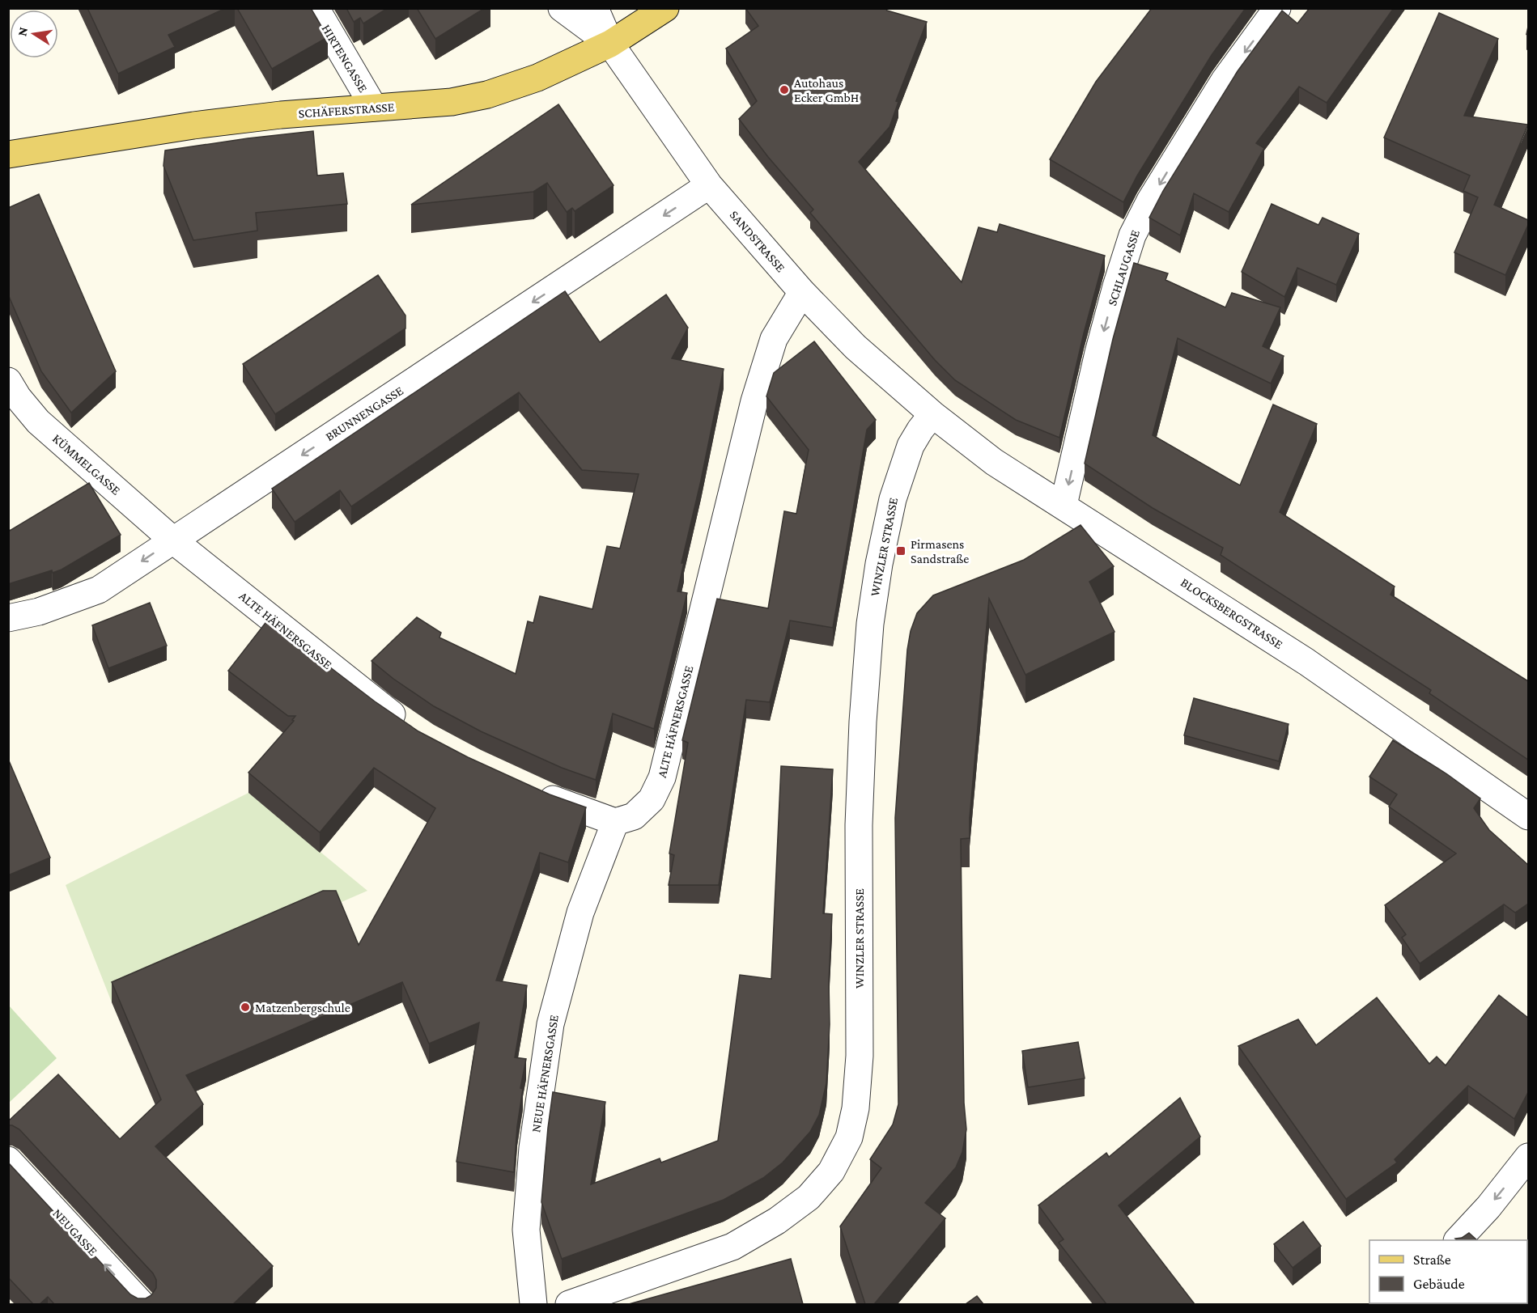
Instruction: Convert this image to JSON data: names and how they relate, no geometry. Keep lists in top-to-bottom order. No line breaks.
{"streets":{"main road":["SCHÄFERSTRASSE"],"street":["HIRTENGASSE","SANDSTRASSE","SCHLAUGASSE","BRUNNENGASSE","KÜMMELGASSE","WINZLER STRASSE","BLOCKSBERGSTRASSE","ALTE HÄFNERSGASSE","NEUE HÄFNERSGASSE","NEUGASSE"]},"crossings":[["HIRTENGASSE","SCHÄFERSTRASSE"],["SCHÄFERSTRASSE","SANDSTRASSE"],["SANDSTRASSE","BRUNNENGASSE"],["SANDSTRASSE","WINZLER STRASSE"],["SANDSTRASSE","BLOCKSBERGSTRASSE"],["SANDSTRASSE","ALTE HÄFNERSGASSE"],["SCHLAUGASSE","BLOCKSBERGSTRASSE"],["BRUNNENGASSE","KÜMMELGASSE"],["BRUNNENGASSE","ALTE HÄFNERSGASSE"],["KÜMMELGASSE","ALTE HÄFNERSGASSE"],["WINZLER STRASSE","BLOCKSBERGSTRASSE"],["ALTE HÄFNERSGASSE","NEUE HÄFNERSGASSE"]],"one_way":["SCHLAUGASSE","BRUNNENGASSE","NEUGASSE"],"places":{"other":["Autohaus Ecker GmbH","Matzenbergschule"],"transit":["Pirmasens Sandstraße"]},"legend":["Straße","Gebäude"],"north":"left"}
